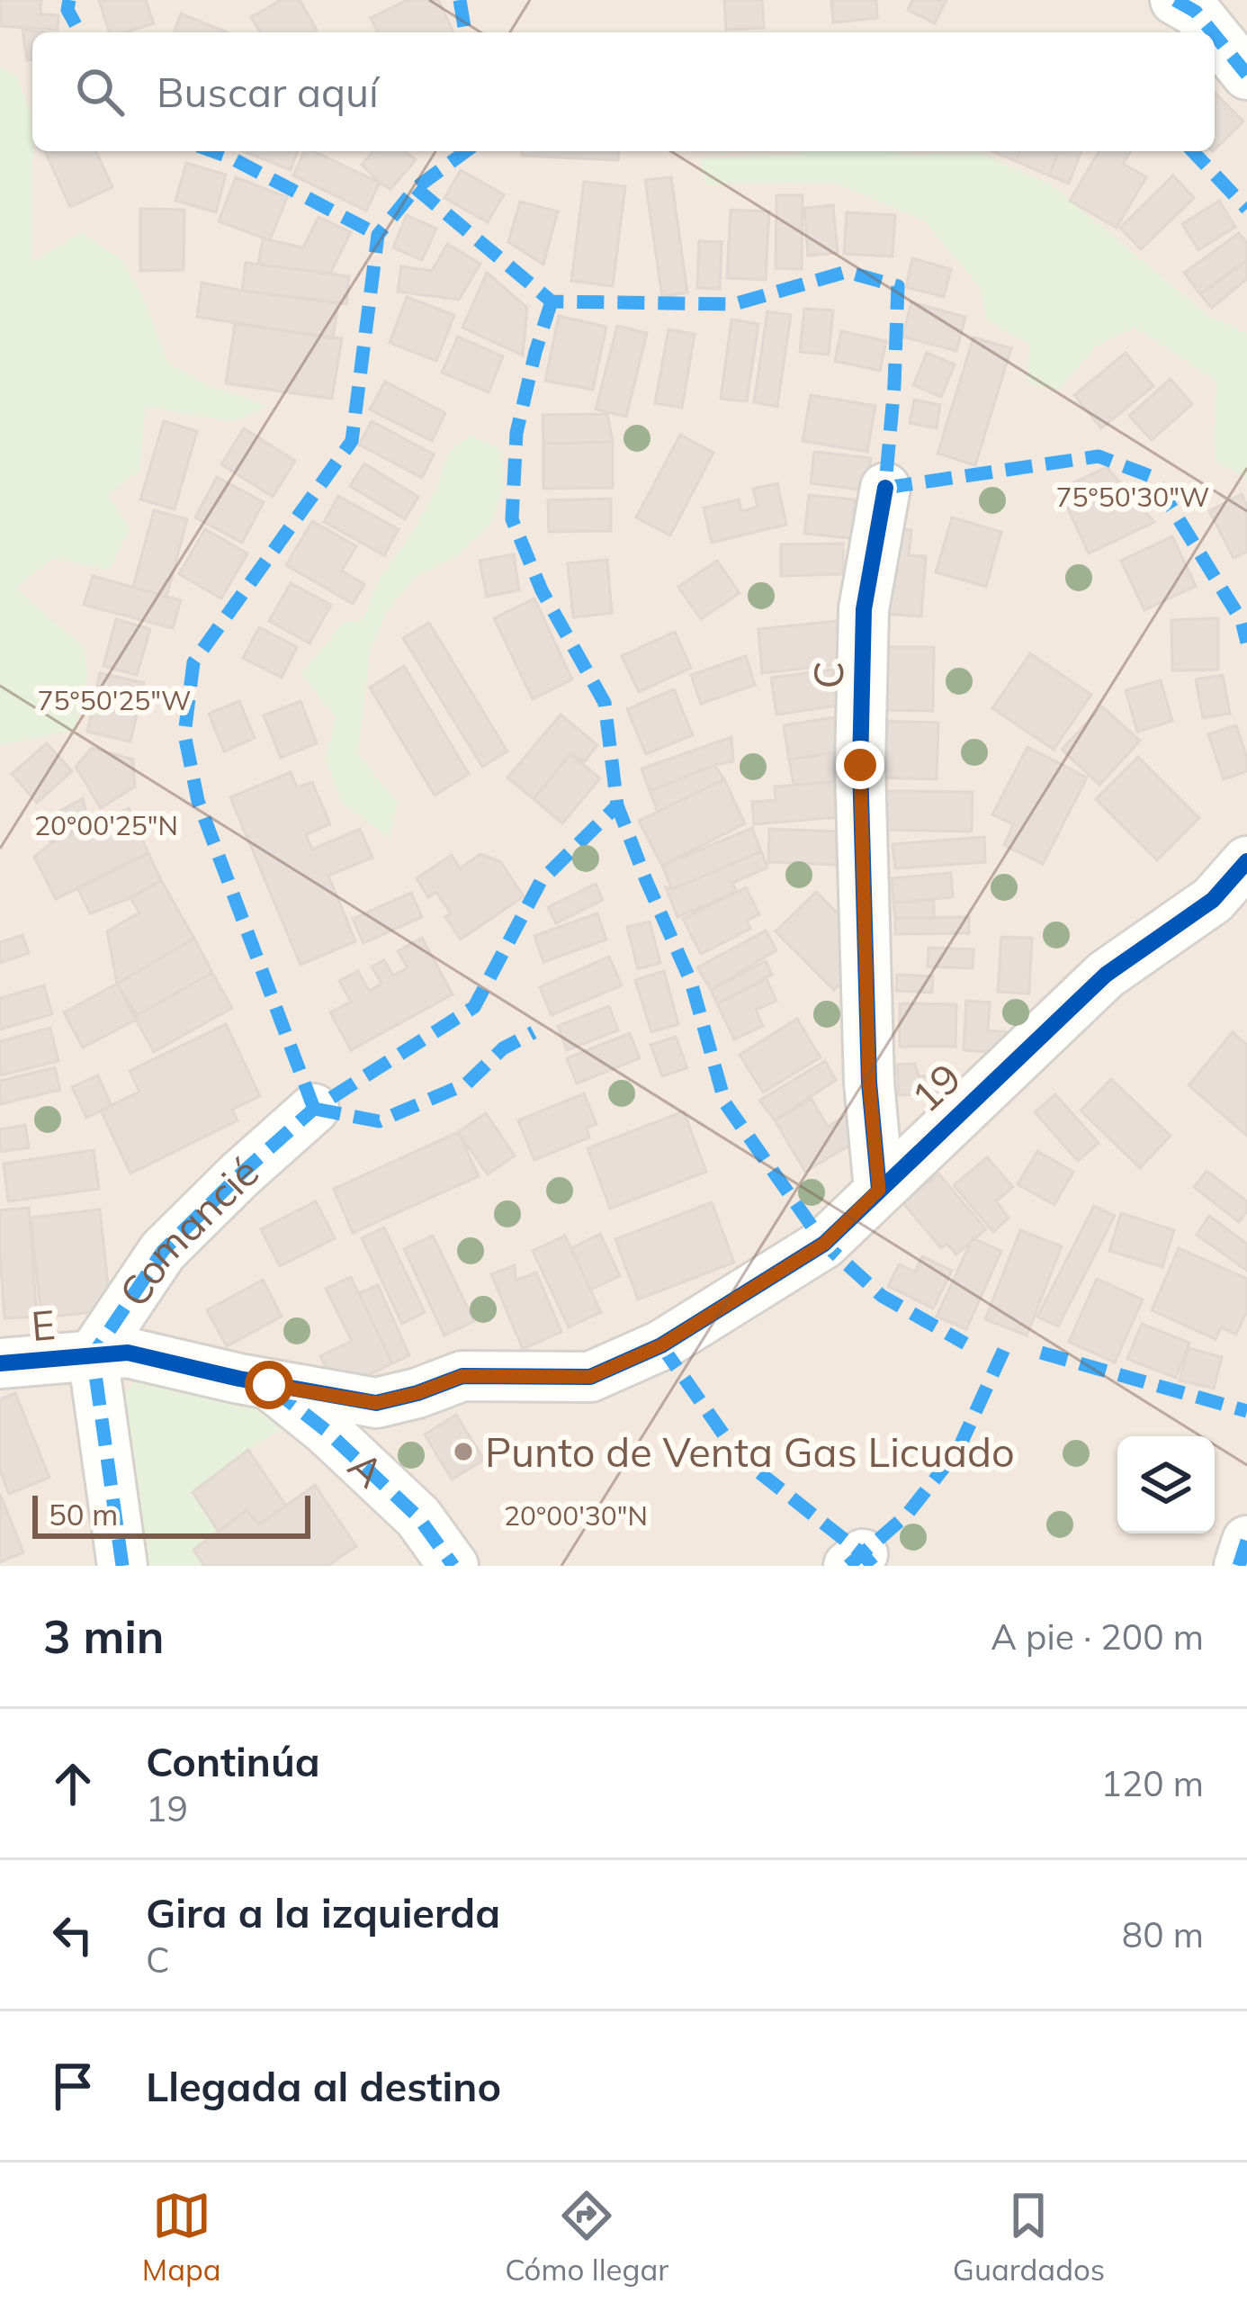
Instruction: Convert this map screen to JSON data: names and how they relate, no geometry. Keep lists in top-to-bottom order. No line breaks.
{"streets":{"street":["C","19","Comancié","E","A"]},"crossings":[["C","19"],["19","Comancié"],["19","E"],["19","A"],["Comancié","E"]],"places":["Punto de Venta Gas Licuado"],"scale_bar":"50 m","page":{"search":"Buscar aquí","scale":"50 m","heading":["3 min","A pie · 200 m"],"list":[["Continúa","19","120 m"],["Gira a la izquierda","C","80 m"],"Llegada al destino"],"nav":["Mapa","Cómo llegar","Guardados"]},"coordinates":["75°50'30\"W","75°50'25\"W","20°00'25\"N","20°00'30\"N"]}
